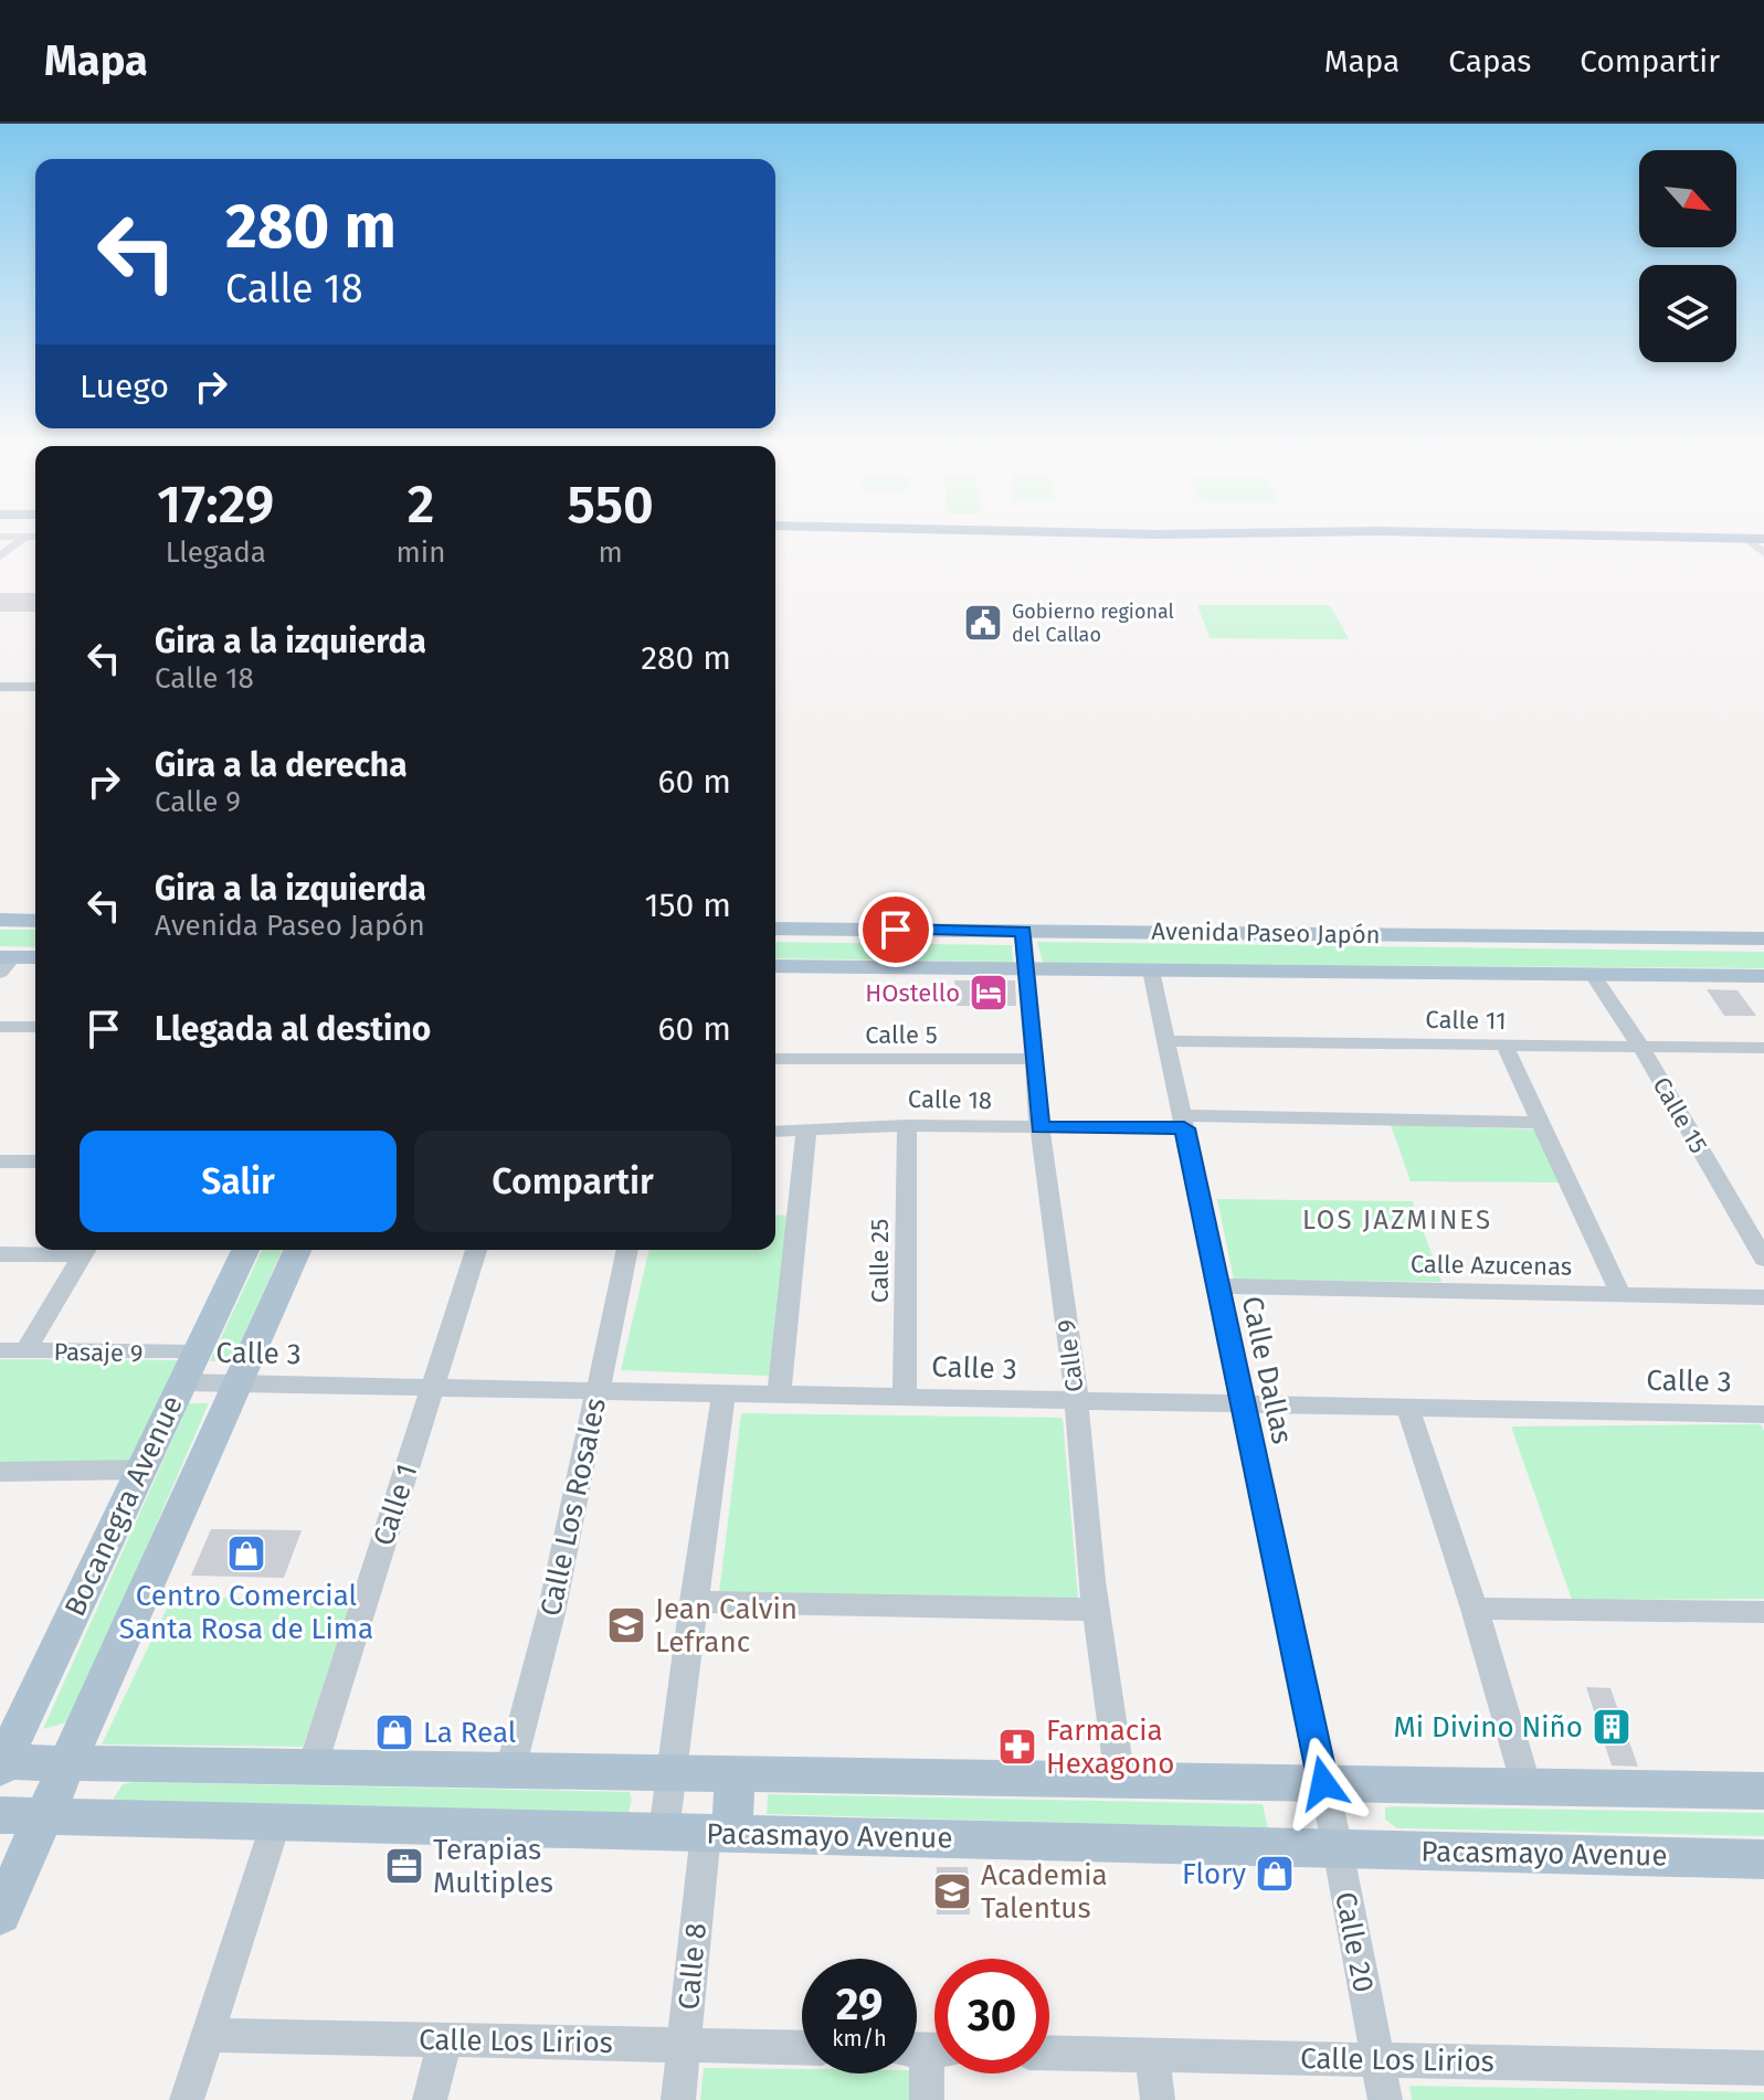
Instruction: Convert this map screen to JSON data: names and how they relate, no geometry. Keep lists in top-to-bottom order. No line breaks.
{"streets":{"main road":["Avenida Paseo Japón","Bocanegra Avenue","Pacasmayo Avenue"],"street":["Calle 11","Calle 5","Calle 18","Calle 15","Calle 25","Calle Azucenas","Pasaje 9","Calle 3","Calle 9","Calle Dallas","Calle 1","Calle Los Rosales","Calle 20","Calle 8","Calle Los Lirios"]},"crossings":[["Avenida Paseo Japón","Calle 15"],["Avenida Paseo Japón","Calle 9"],["Avenida Paseo Japón","Calle Dallas"],["Calle 11","Calle 15"],["Calle 11","Calle Dallas"],["Calle 5","Calle 9"],["Calle 18","Calle 25"],["Calle 18","Calle 9"],["Calle 18","Calle Dallas"],["Calle 25","Calle 3"],["Calle Azucenas","Calle Dallas"],["Pasaje 9","Calle 3"],["Pasaje 9","Bocanegra Avenue"],["Calle 3","Calle 9"],["Calle 3","Calle Dallas"],["Calle 3","Calle 1"],["Calle 3","Bocanegra Avenue"],["Calle 3","Calle Los Rosales"],["Calle Dallas","Calle 20"],["Bocanegra Avenue","Pacasmayo Avenue"],["Pacasmayo Avenue","Calle 20"],["Pacasmayo Avenue","Calle 8"],["Calle 20","Calle Los Lirios"],["Calle 8","Calle Los Lirios"]],"districts":["LOS JAZMINES"],"places":{"public building":["Gobierno regional del Callao"],"hotel":["HOstello"],"shop":["Centro Comercial Santa Rosa de Lima","La Real","Flory"],"school or university":["Jean Calvin Lefranc","Academia Talentus"],"building":["Mi Divino Niño"],"pharmacy":["Farmacia Hexagono"],"office":["Terapias Multiples"]},"north":"bottom right","page":{"header":"Mapa","nav":["Mapa","Capas","Compartir"],"turn":["280 m","Calle 18"],"then":"Luego","eta":["17:29","Llegada","2","min","550","m"],"list":[{"name":"Gira a la izquierda","note":"Calle 18","value":"280 m"},{"name":"Gira a la derecha","note":"Calle 9","value":"60 m"},{"name":"Gira a la izquierda","note":"Avenida Paseo Japón","value":"150 m"},{"name":"Llegada al destino","value":"60 m"}],"buttons":["Salir","Compartir"],"speed":"29 km/h","limit":"30"}}
